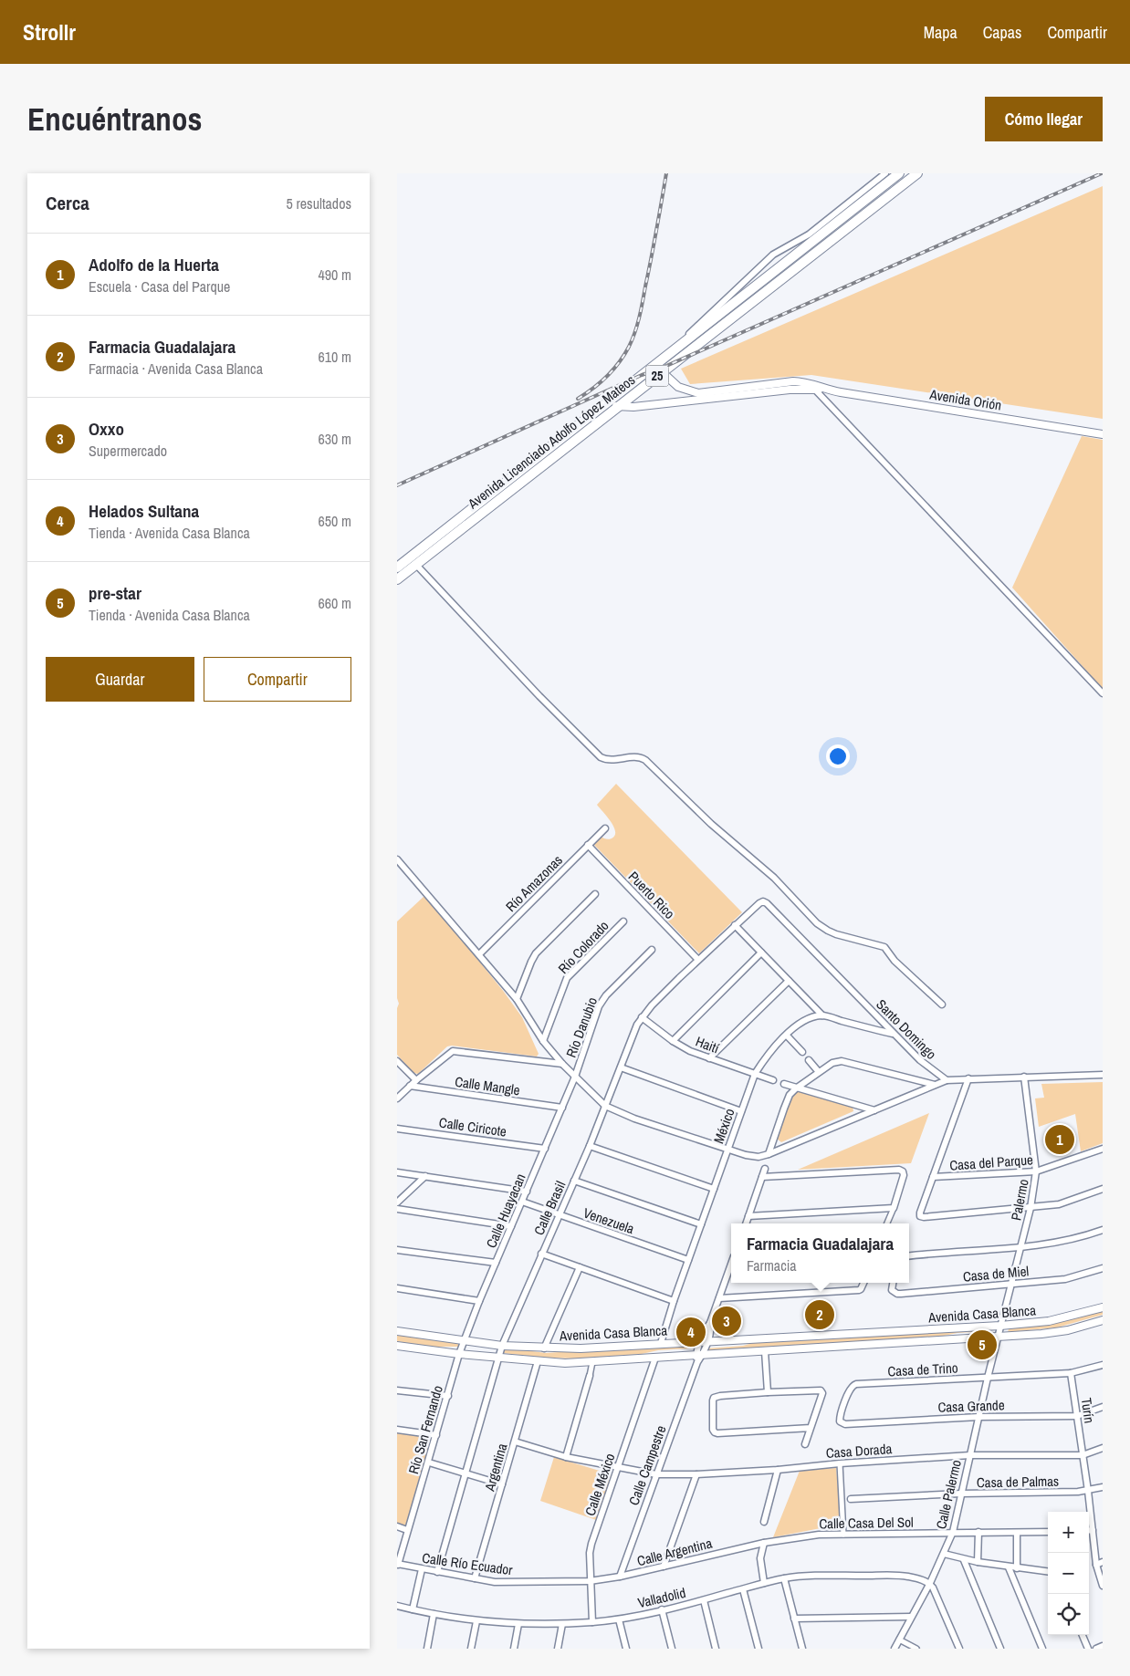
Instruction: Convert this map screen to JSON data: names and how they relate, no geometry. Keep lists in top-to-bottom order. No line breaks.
{"streets":{"main road":["25","Avenida Licenciado Adolfo López Mateos"],"street":["Avenida Orión","Río Amazonas","Puerto Rico","Río Colorado","Río Danubio","Santo Domingo","Haití","Calle Mangle","México","Calle Ciricote","Casa del Parque","Palermo","Calle Brasil","Calle Huayacan","Venezuela","Casa de Miel","Avenida Casa Blanca","Casa de Trino","Casa Grande","Turín","Río San Fernando","Casa Dorada","Calle Campestre","Argentina","Casa de Palmas","Calle México","Calle Palermo","Calle Casa Del Sol","Calle Argentina","Calle Río Ecuador","Valladolid"]},"crossings":[["Avenida Orión","Avenida Licenciado Adolfo López Mateos"],["Río Amazonas","Puerto Rico"],["Puerto Rico","Calle Brasil"],["Río Danubio","Calle Huayacan"],["Santo Domingo","Calle Brasil"],["Haití","México"],["Haití","Calle Brasil"],["Calle Mangle","Calle Huayacan"],["México","Venezuela"],["México","Avenida Casa Blanca"],["Calle Ciricote","Calle Huayacan"],["Casa del Parque","Palermo"],["Palermo","Casa de Miel"],["Palermo","Avenida Casa Blanca"],["Palermo","Calle Palermo"],["Calle Brasil","Venezuela"],["Calle Brasil","Avenida Casa Blanca"],["Calle Brasil","Calle Río Ecuador"],["Calle Huayacan","Venezuela"],["Calle Huayacan","Avenida Casa Blanca"],["Calle Huayacan","Río San Fernando"],["Avenida Casa Blanca","Río San Fernando"],["Avenida Casa Blanca","Calle Campestre"],["Avenida Casa Blanca","Argentina"],["Avenida Casa Blanca","Calle México"],["Avenida Casa Blanca","Calle Palermo"],["Casa de Trino","Casa Grande"],["Casa de Trino","Turín"],["Casa de Trino","Calle Palermo"],["Casa Grande","Turín"],["Casa Grande","Calle Palermo"],["Turín","Casa Dorada"],["Turín","Casa de Palmas"],["Río San Fernando","Calle Río Ecuador"],["Casa Dorada","Calle Campestre"],["Casa Dorada","Argentina"],["Casa Dorada","Calle México"],["Casa Dorada","Calle Palermo"],["Calle Campestre","Calle Argentina"],["Argentina","Calle Río Ecuador"],["Casa de Palmas","Calle Palermo"],["Calle México","Calle Argentina"],["Calle México","Calle Río Ecuador"],["Calle México","Valladolid"],["Calle Palermo","Calle Casa Del Sol"],["Calle Palermo","Valladolid"],["Calle Casa Del Sol","Calle Argentina"],["Calle Argentina","Calle Río Ecuador"]],"page":{"header":"Strollr","nav":["Mapa","Capas","Compartir"],"buttons":["Cómo llegar",["Guardar","Compartir"]],"title":"Encuéntranos","heading":["Cerca","5 resultados"],"list":[{"mark":"1","name":"Adolfo de la Huerta","note":"Escuela · Casa del Parque","value":"490 m"},{"mark":"2","name":"Farmacia Guadalajara","note":"Farmacia · Avenida Casa Blanca","value":"610 m"},{"mark":"3","name":"Oxxo","note":"Supermercado","value":"630 m"},{"mark":"4","name":"Helados Sultana","note":"Tienda · Avenida Casa Blanca","value":"650 m"},{"mark":"5","name":"pre-star","note":"Tienda · Avenida Casa Blanca","value":"660 m"}],"pins":["1","2","3","4","5"],"popup":["Farmacia Guadalajara","Farmacia"],"map_buttons":["+","−"]}}
